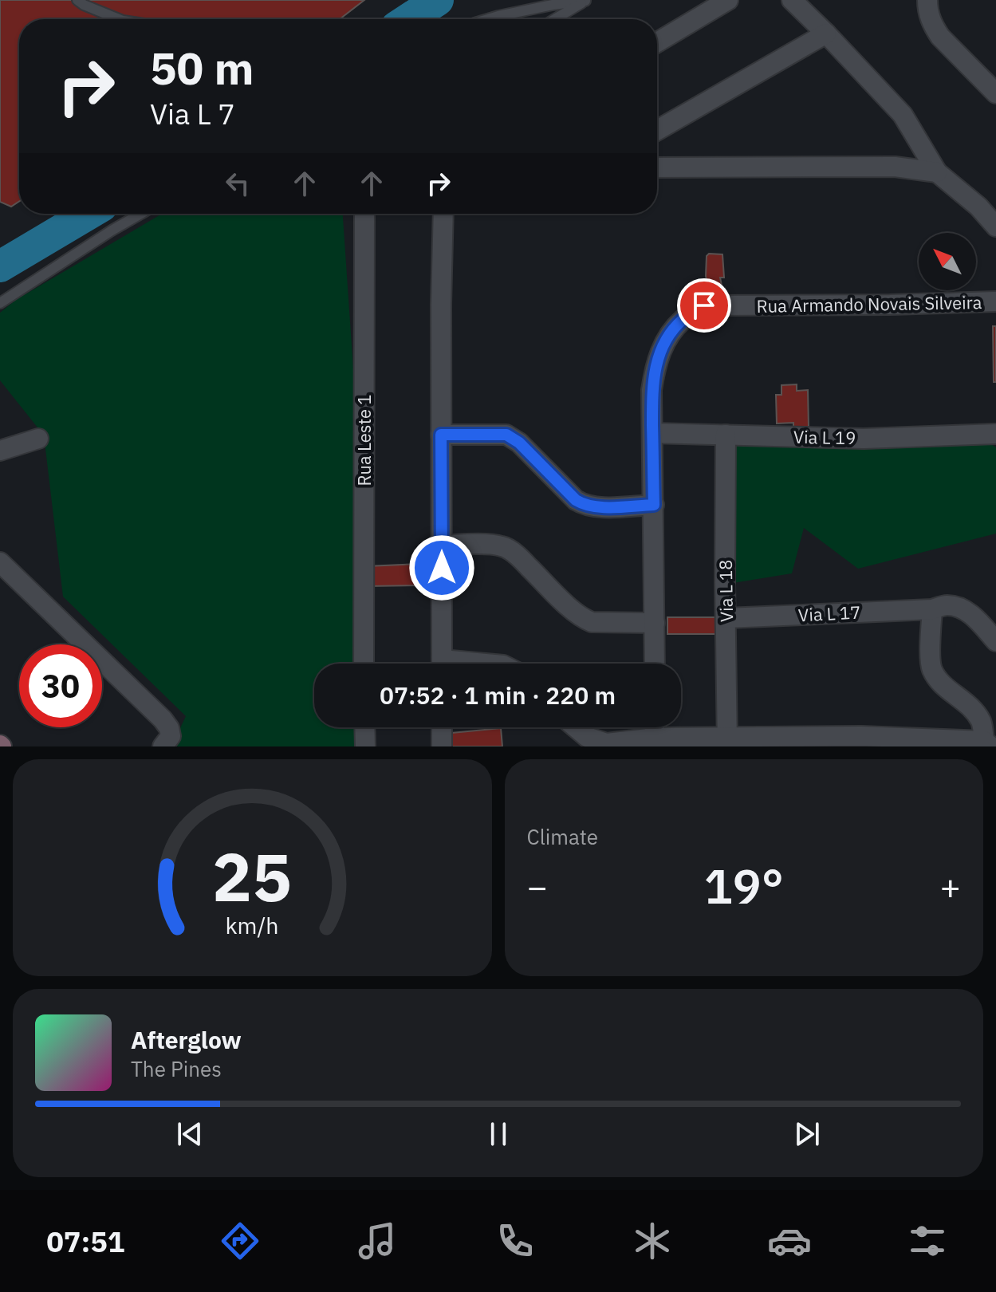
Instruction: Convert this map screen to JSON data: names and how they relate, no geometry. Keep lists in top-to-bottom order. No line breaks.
{"streets":{"street":["Rua Armando Novais Silveira","Via L 19","Rua Leste 1","Via L 18","Via L 17"]},"crossings":[["Rua Armando Novais Silveira","Via L 19"],["Via L 19","Via L 18"],["Via L 18","Via L 17"]],"north":"top left","page":{"turn":["50 m","Via L 7"],"limit":"30","trip":"07:52 · 1 min · 220 m","tile":"Climate","heat":["−","19°","+"],"song":["Afterglow","The Pines"],"tabs":"07:51","gauge":["25","km/h"]}}
